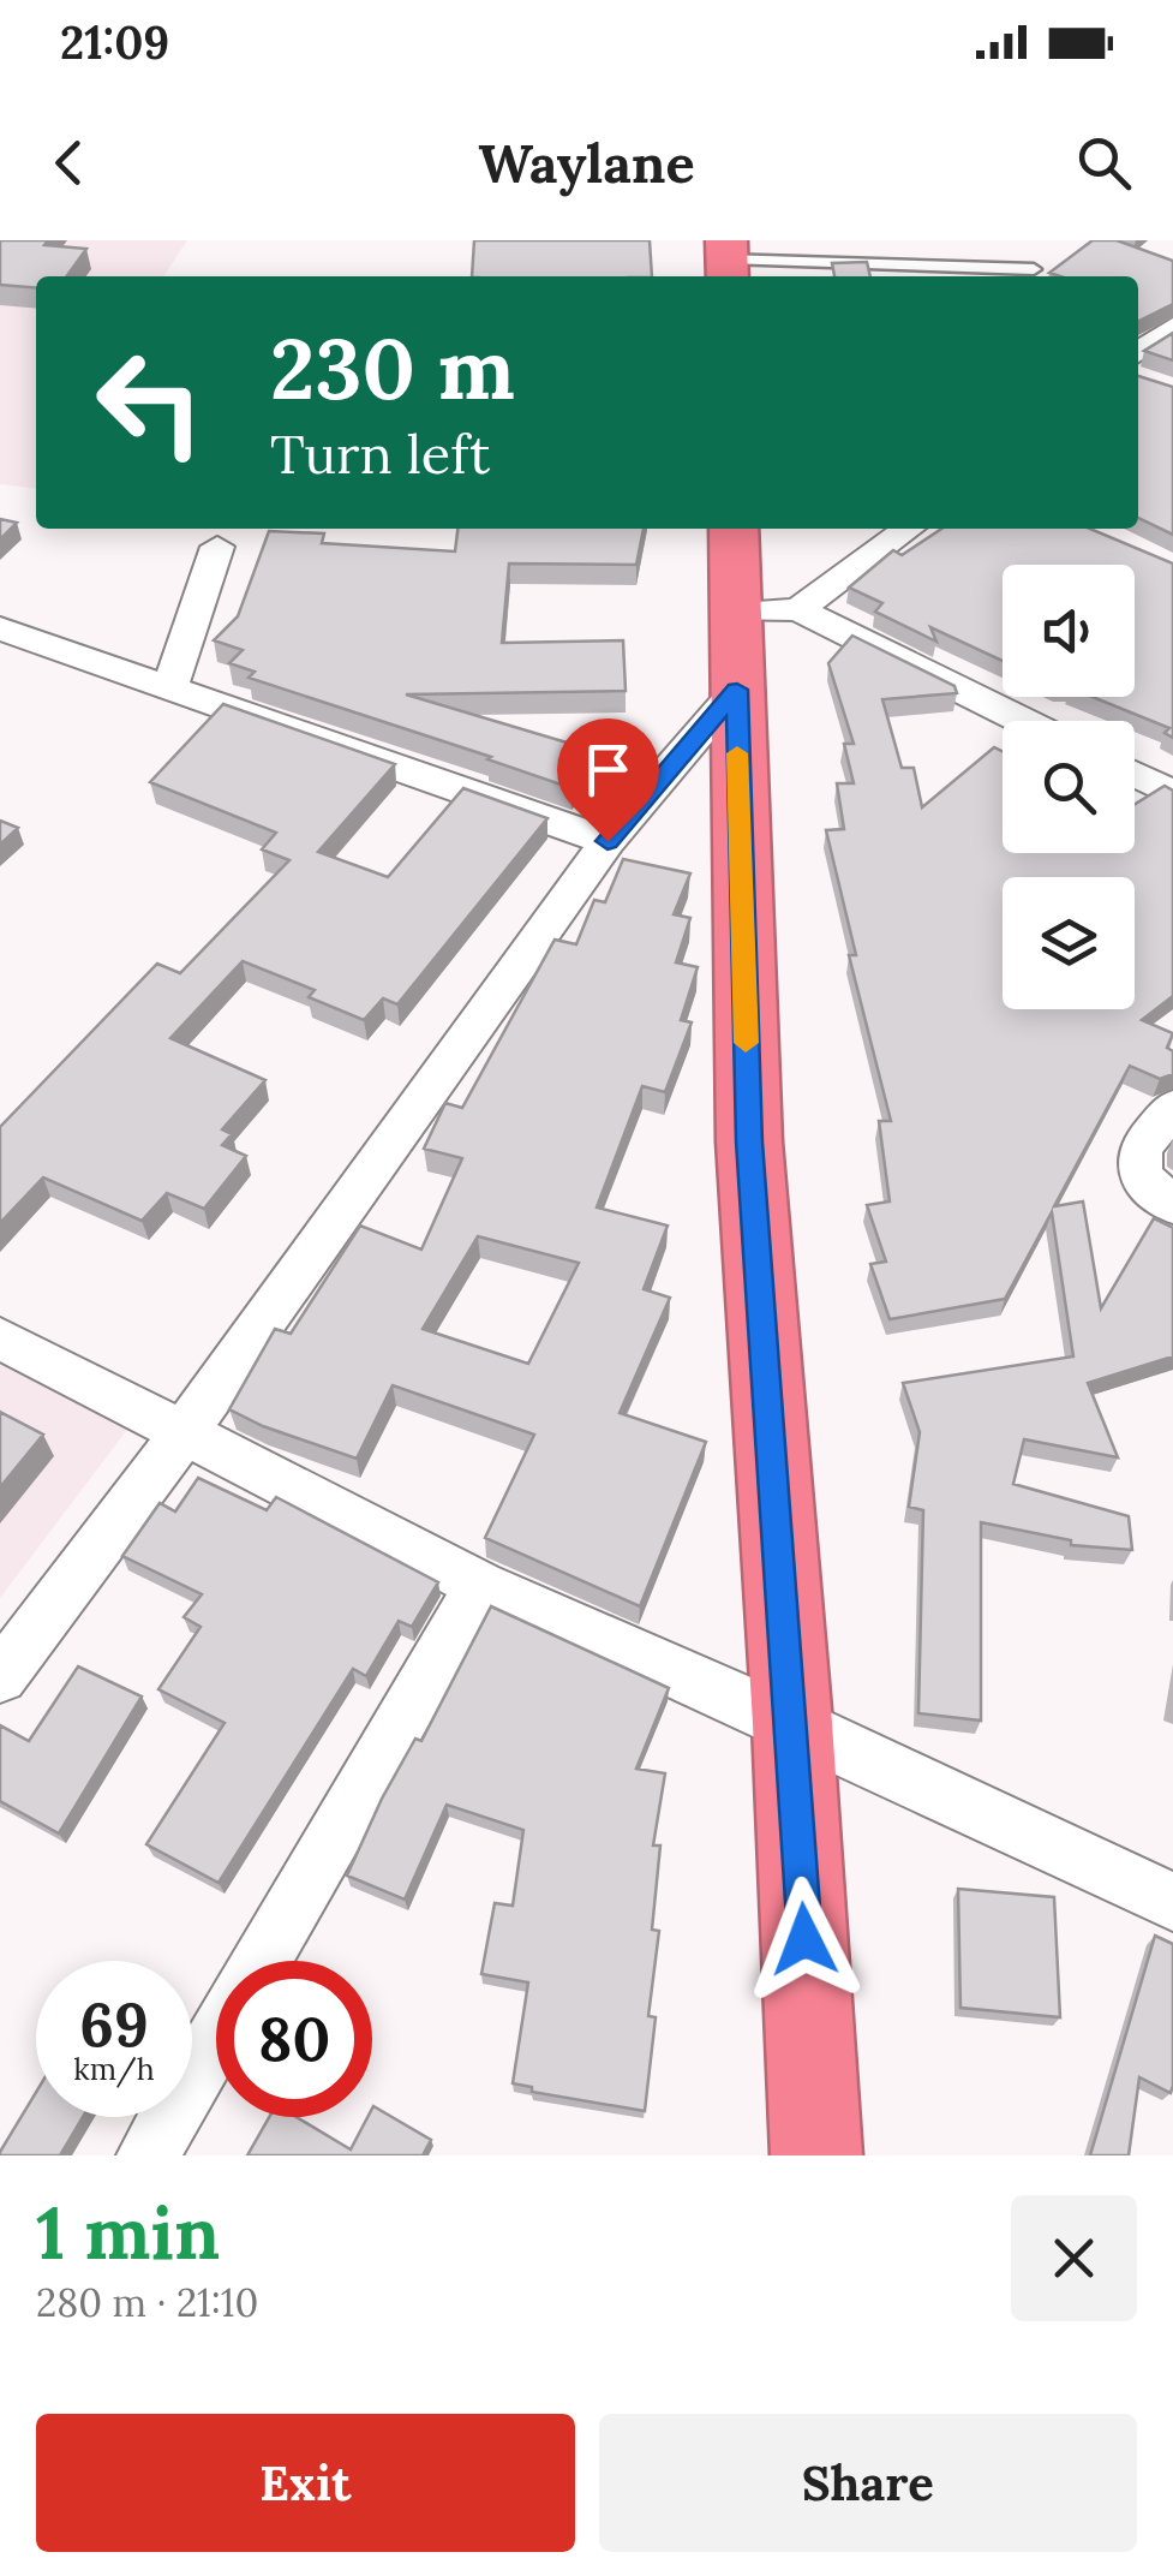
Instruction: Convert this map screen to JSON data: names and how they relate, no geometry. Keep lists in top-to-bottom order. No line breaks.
{"page":{"status":"21:09","header":"Waylane","turn":["230 m","Turn left"],"speed":"69 km/h","limit":"80","heading":["1 min","280 m · 21:10"],"buttons":["Exit","Share"]}}
